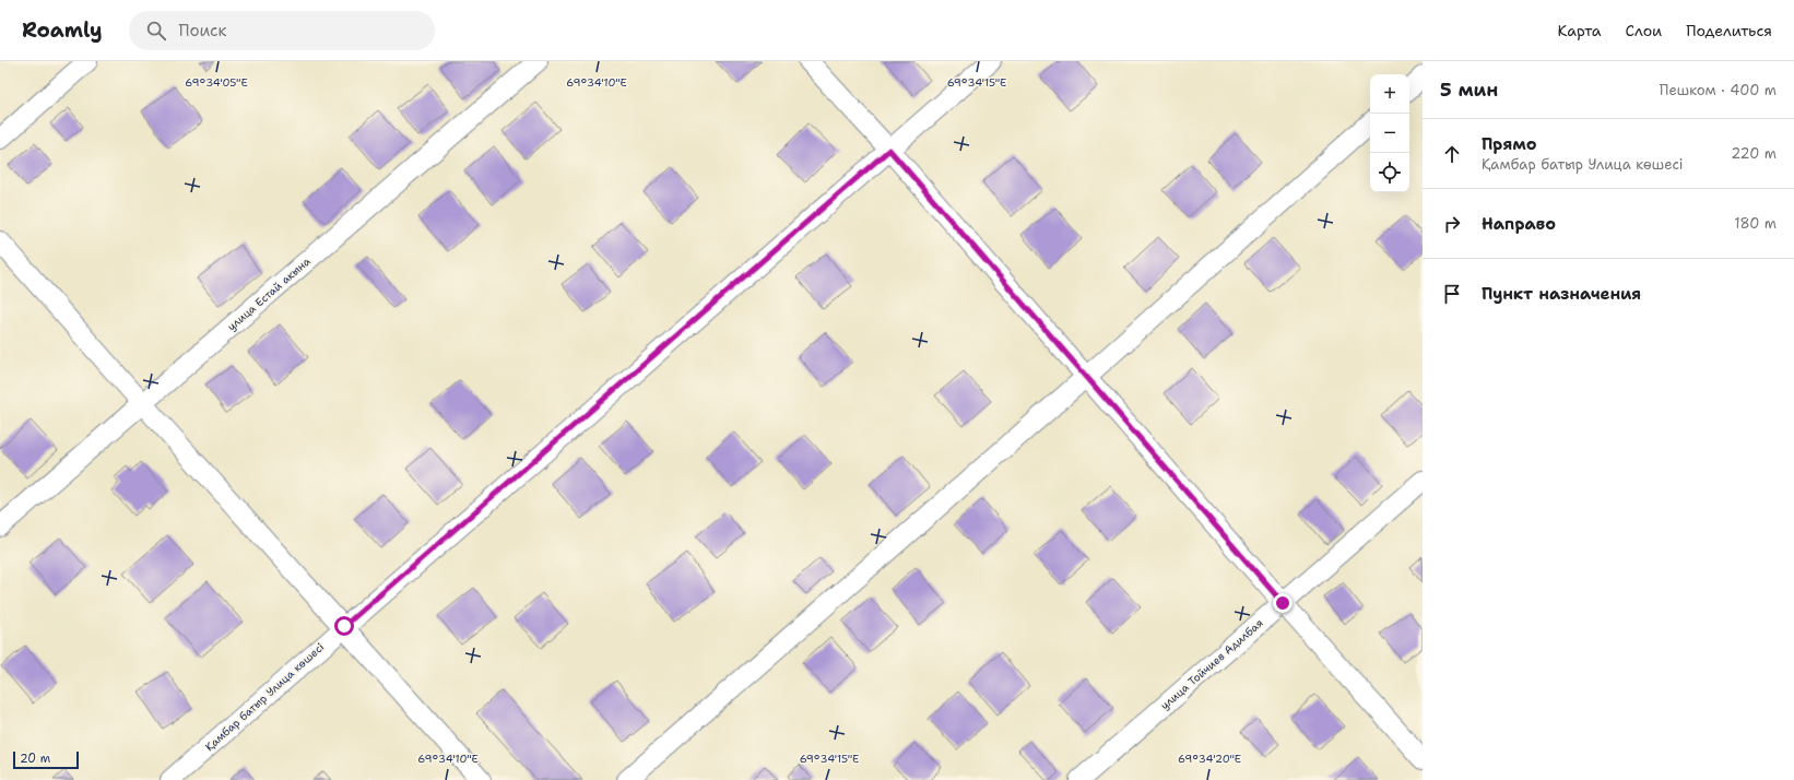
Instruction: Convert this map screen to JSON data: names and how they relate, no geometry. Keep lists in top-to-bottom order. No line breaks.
{"streets":{"street":["улица Естай акына","улица Тойчиев Адилбая","Қамбар батыр Улица көшесі"]},"scale_bar":"20 m","page":{"header":"Roamly","search":"Поиск","nav":["Карта","Слои","Поделиться"],"heading":["5 мин","Пешком · 400 m"],"map_buttons":["+","−"],"list":[["Прямо","Қамбар батыр Улица көшесі","220 m"],["Направо","180 m"],"Пункт назначения"],"scale":"20 m"},"coordinates":["69°34'05\"E","69°34'10\"E","69°34'15\"E","69°34'20\"E"]}
